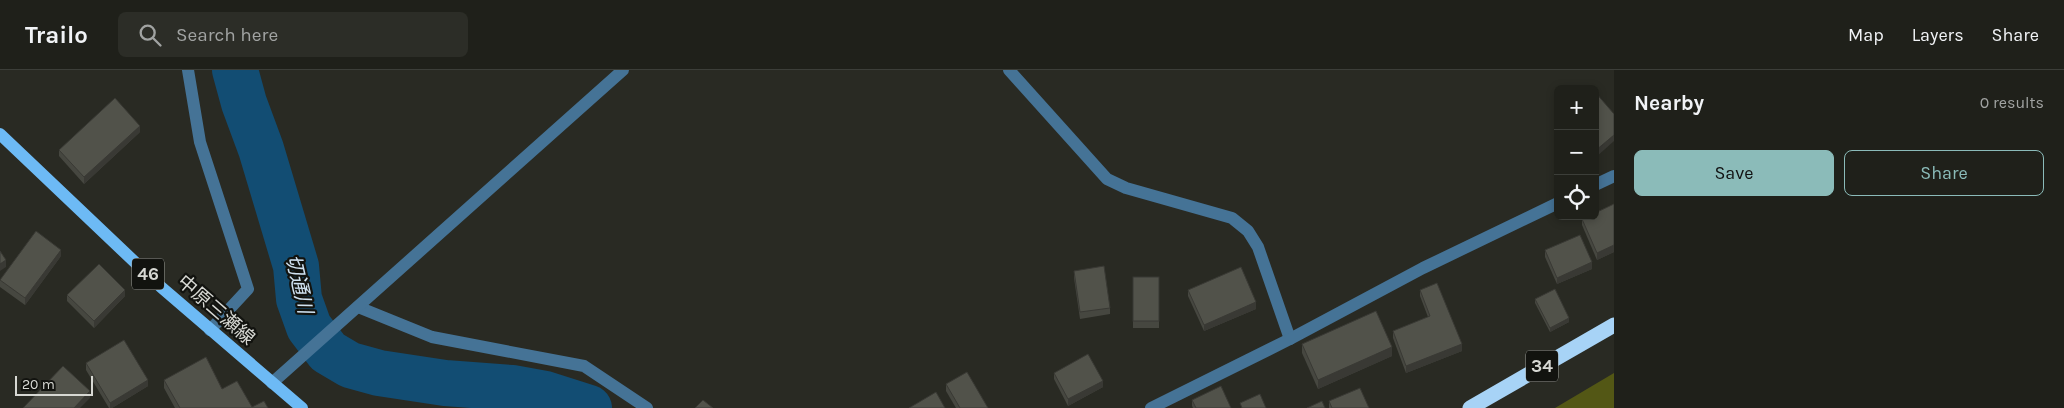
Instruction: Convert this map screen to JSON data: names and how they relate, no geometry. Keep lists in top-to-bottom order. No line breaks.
{"streets":{"highway":["34"],"main road":["46","中原三瀬線"]},"water":["切通川"],"scale_bar":"20 m","page":{"header":"Trailo","search":"Search here","nav":["Map","Layers","Share"],"heading":["Nearby","0 results"],"map_buttons":["+","−"],"buttons":["Save","Share"],"scale":"20 m"}}
